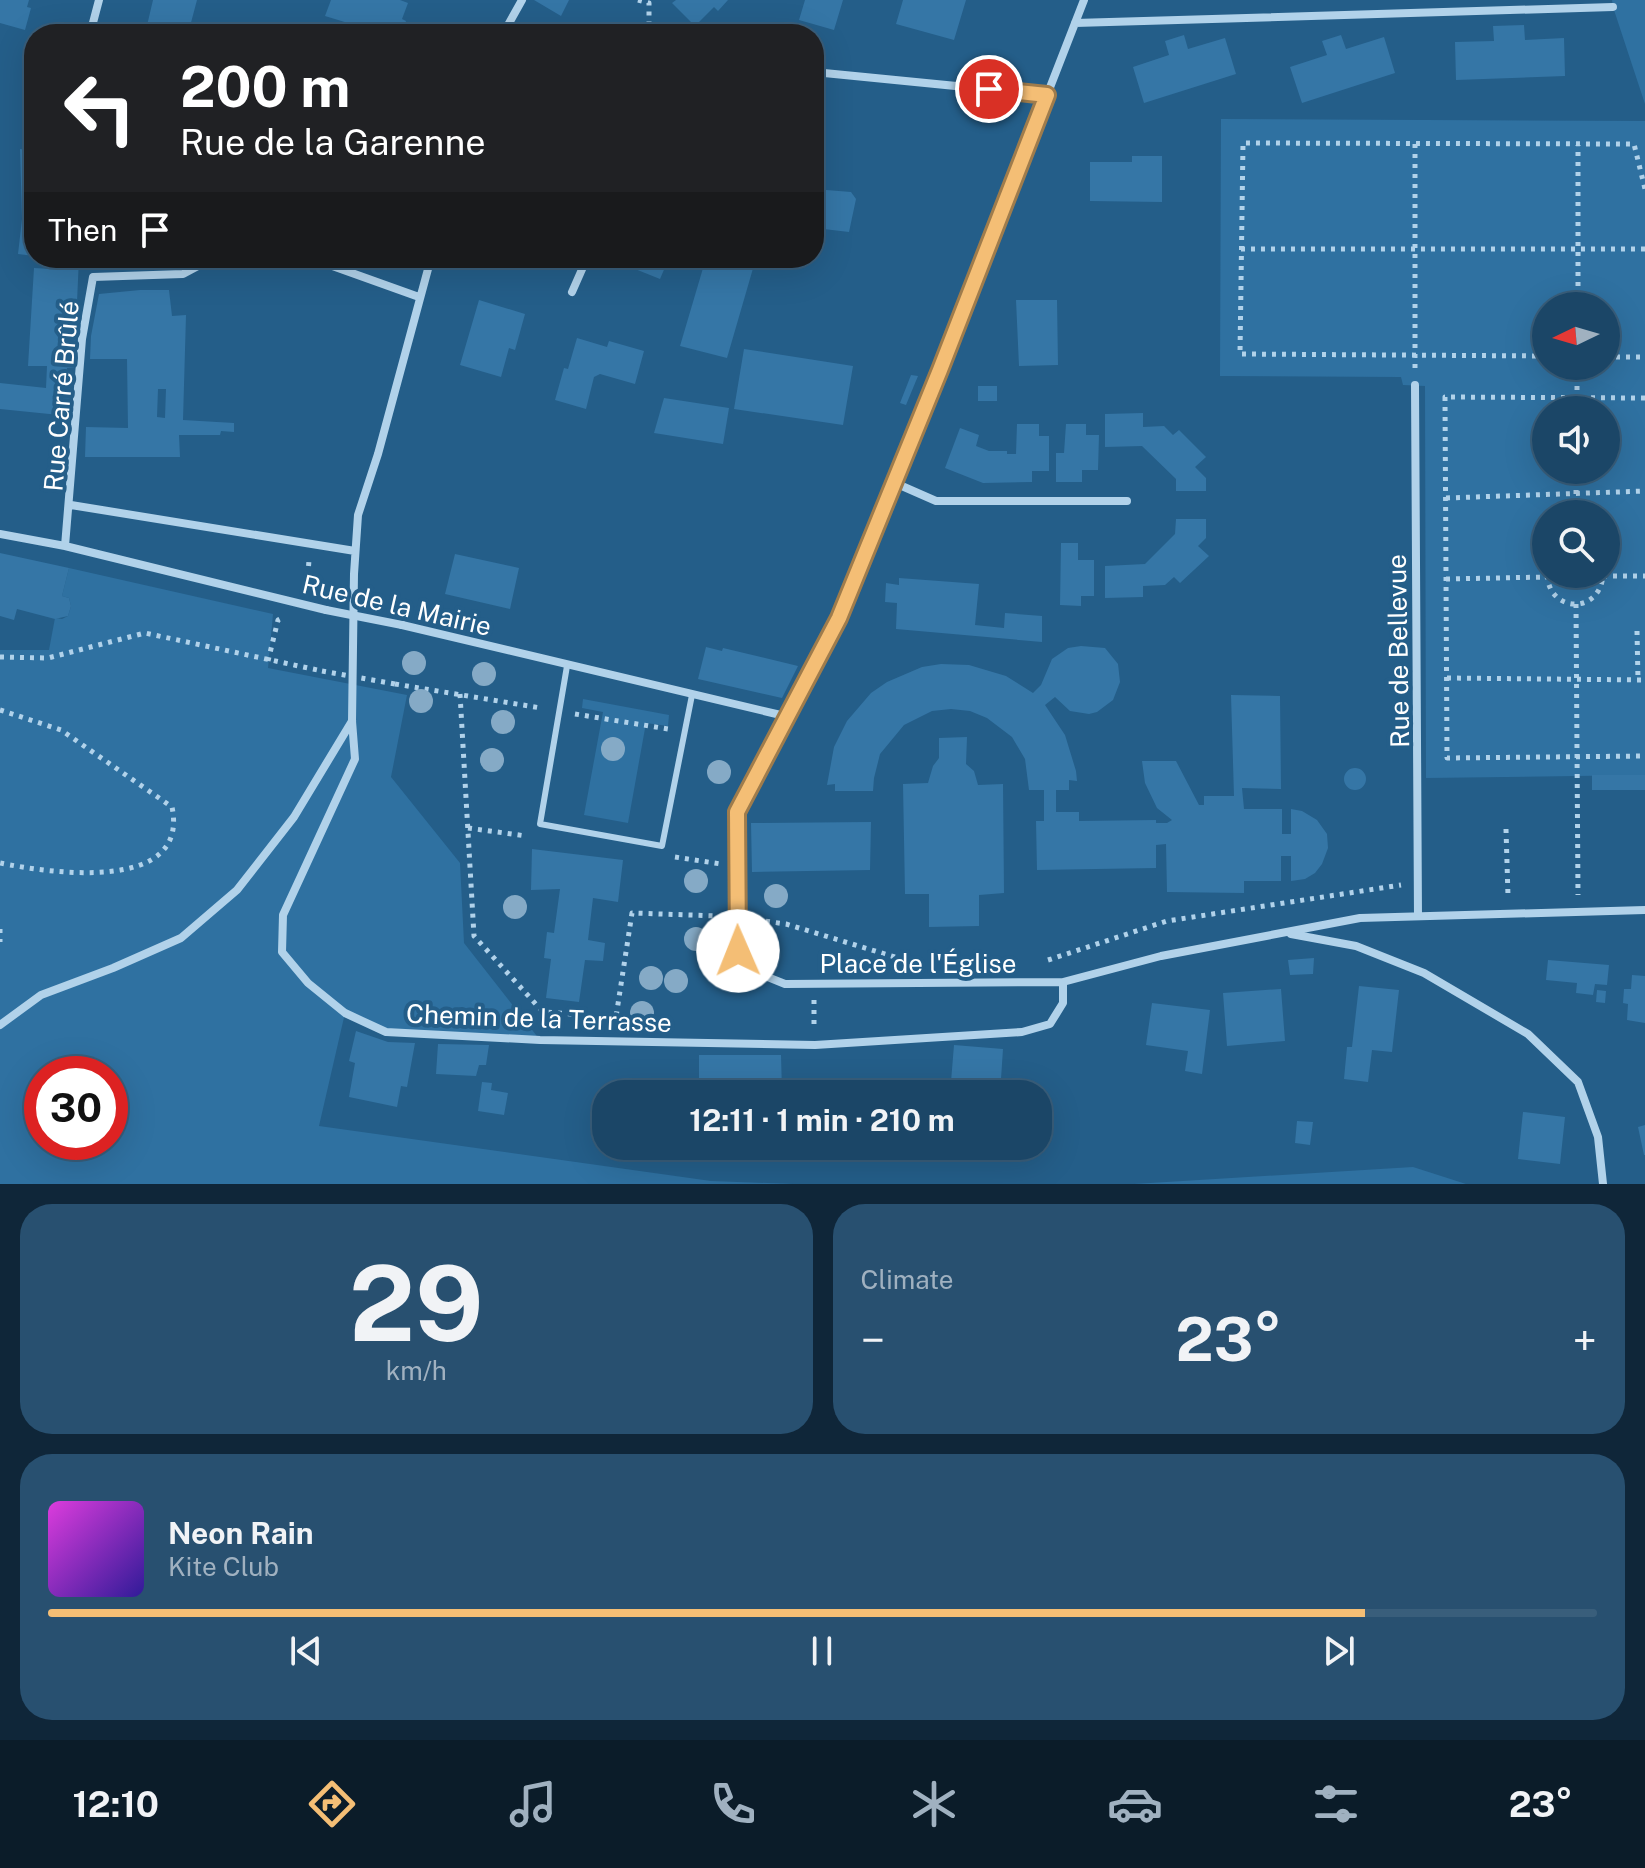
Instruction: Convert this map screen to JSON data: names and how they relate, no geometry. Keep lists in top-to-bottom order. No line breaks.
{"streets":{"street":["Rue Carré Brûlé","Rue de la Mairie","Rue de Bellevue","Place de l'Église","Chemin de la Terrasse"]},"crossings":[["Rue Carré Brûlé","Rue de la Mairie"],["Place de l'Église","Chemin de la Terrasse"]],"north":"left","page":{"turn":["200 m","Rue de la Garenne"],"then":"Then","limit":"30","trip":"12:11 · 1 min · 210 m","tile":[["29","km/h"],"Climate"],"heat":["−","23°","+"],"song":["Neon Rain","Kite Club"],"tabs":["12:10","23°"]}}
